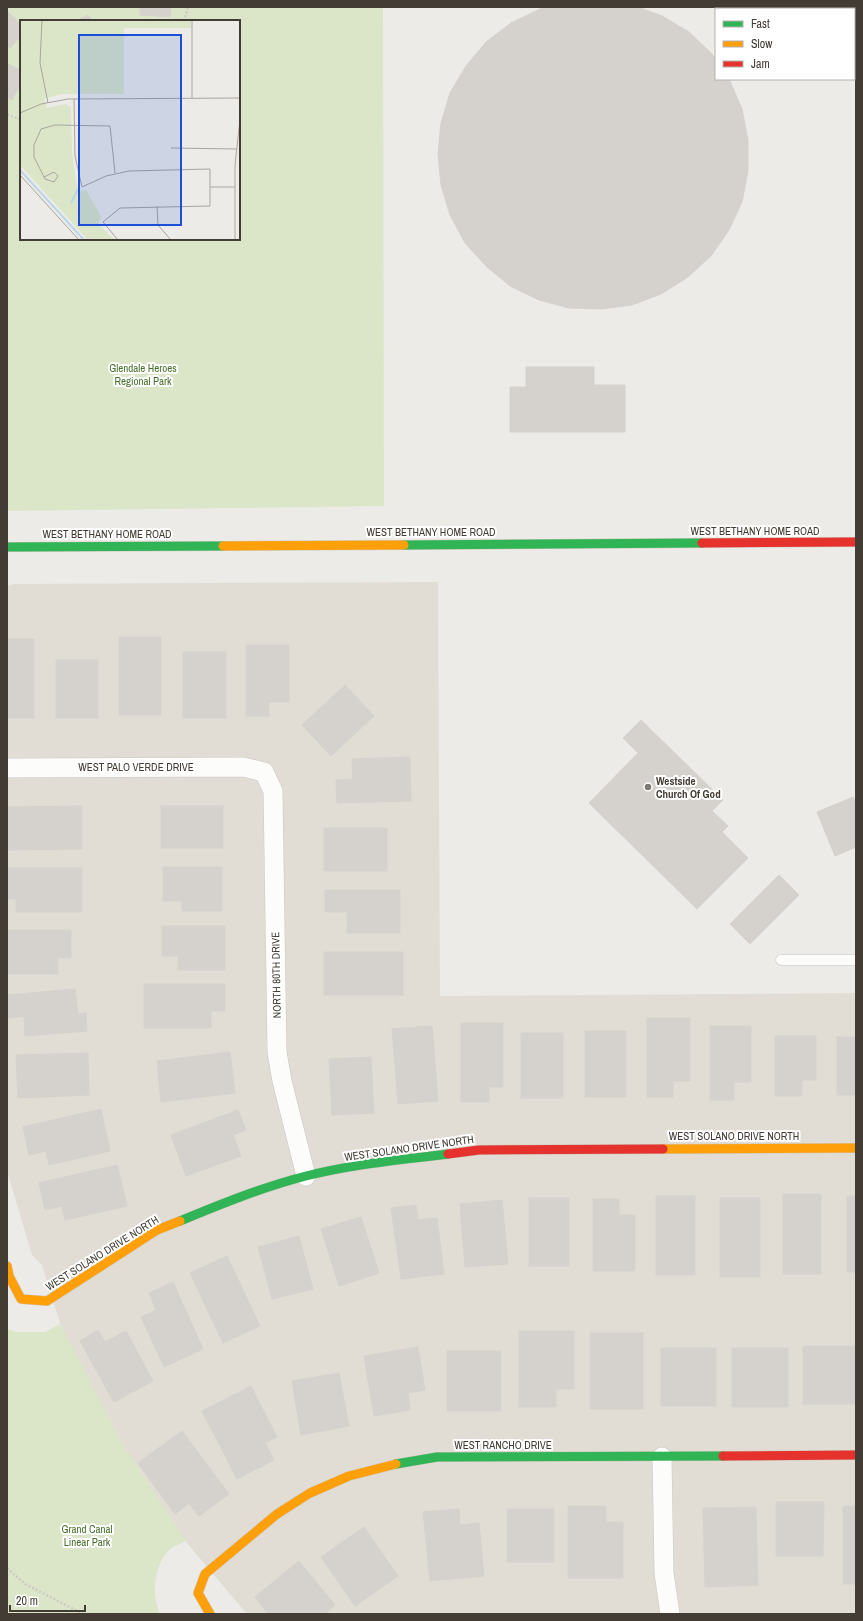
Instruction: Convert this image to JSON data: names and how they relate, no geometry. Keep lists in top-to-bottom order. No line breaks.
{"streets":{"street":["WEST BETHANY HOME ROAD","WEST PALO VERDE DRIVE","NORTH 80TH DRIVE","WEST SOLANO DRIVE NORTH","WEST RANCHO DRIVE"]},"crossings":[["WEST PALO VERDE DRIVE","NORTH 80TH DRIVE"],["NORTH 80TH DRIVE","WEST SOLANO DRIVE NORTH"]],"parks":["Glendale Heroes Regional Park","Grand Canal Linear Park"],"places":["Westside Church Of God"],"legend":["Fast","Slow","Jam"],"scale_bar":"20 m"}
